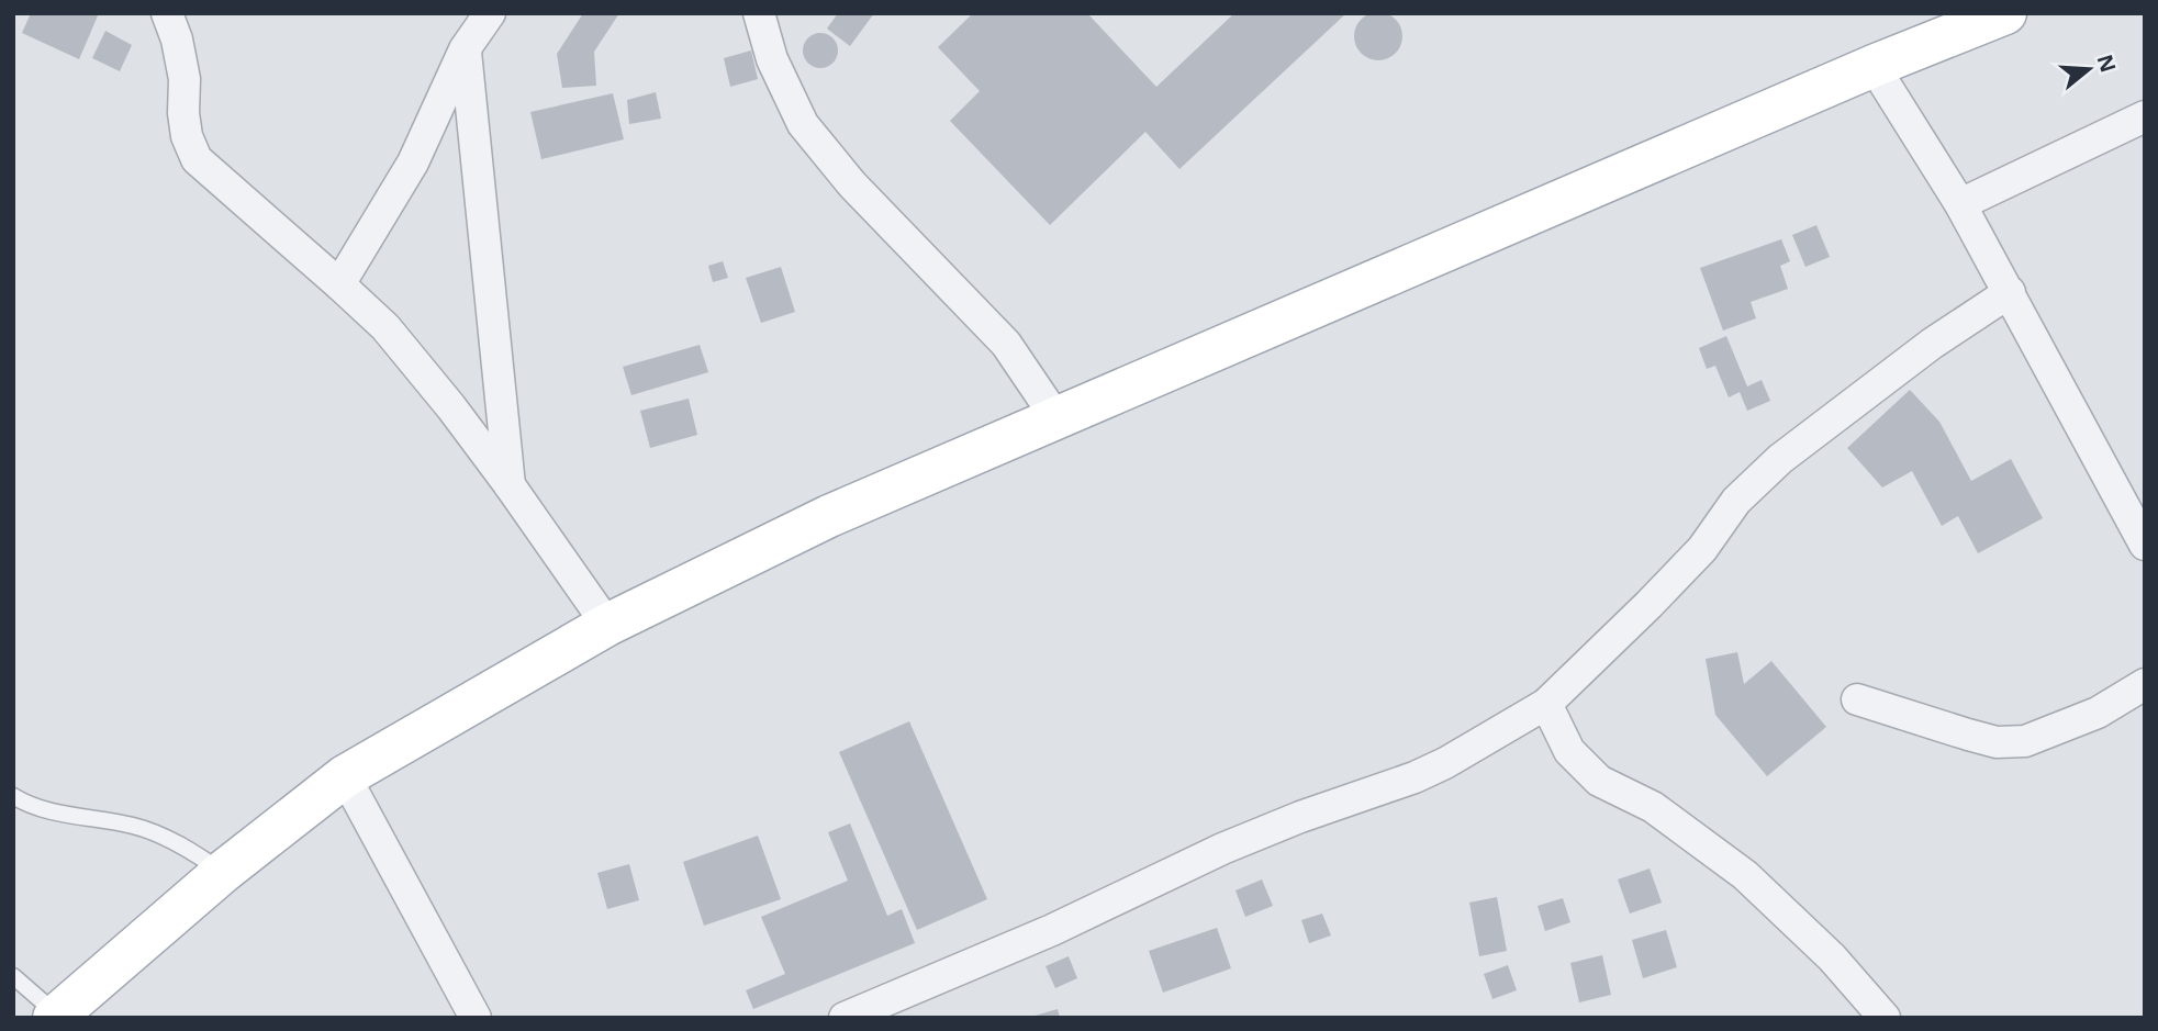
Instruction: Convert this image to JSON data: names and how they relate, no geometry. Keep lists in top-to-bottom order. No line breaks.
{"north":"right"}
